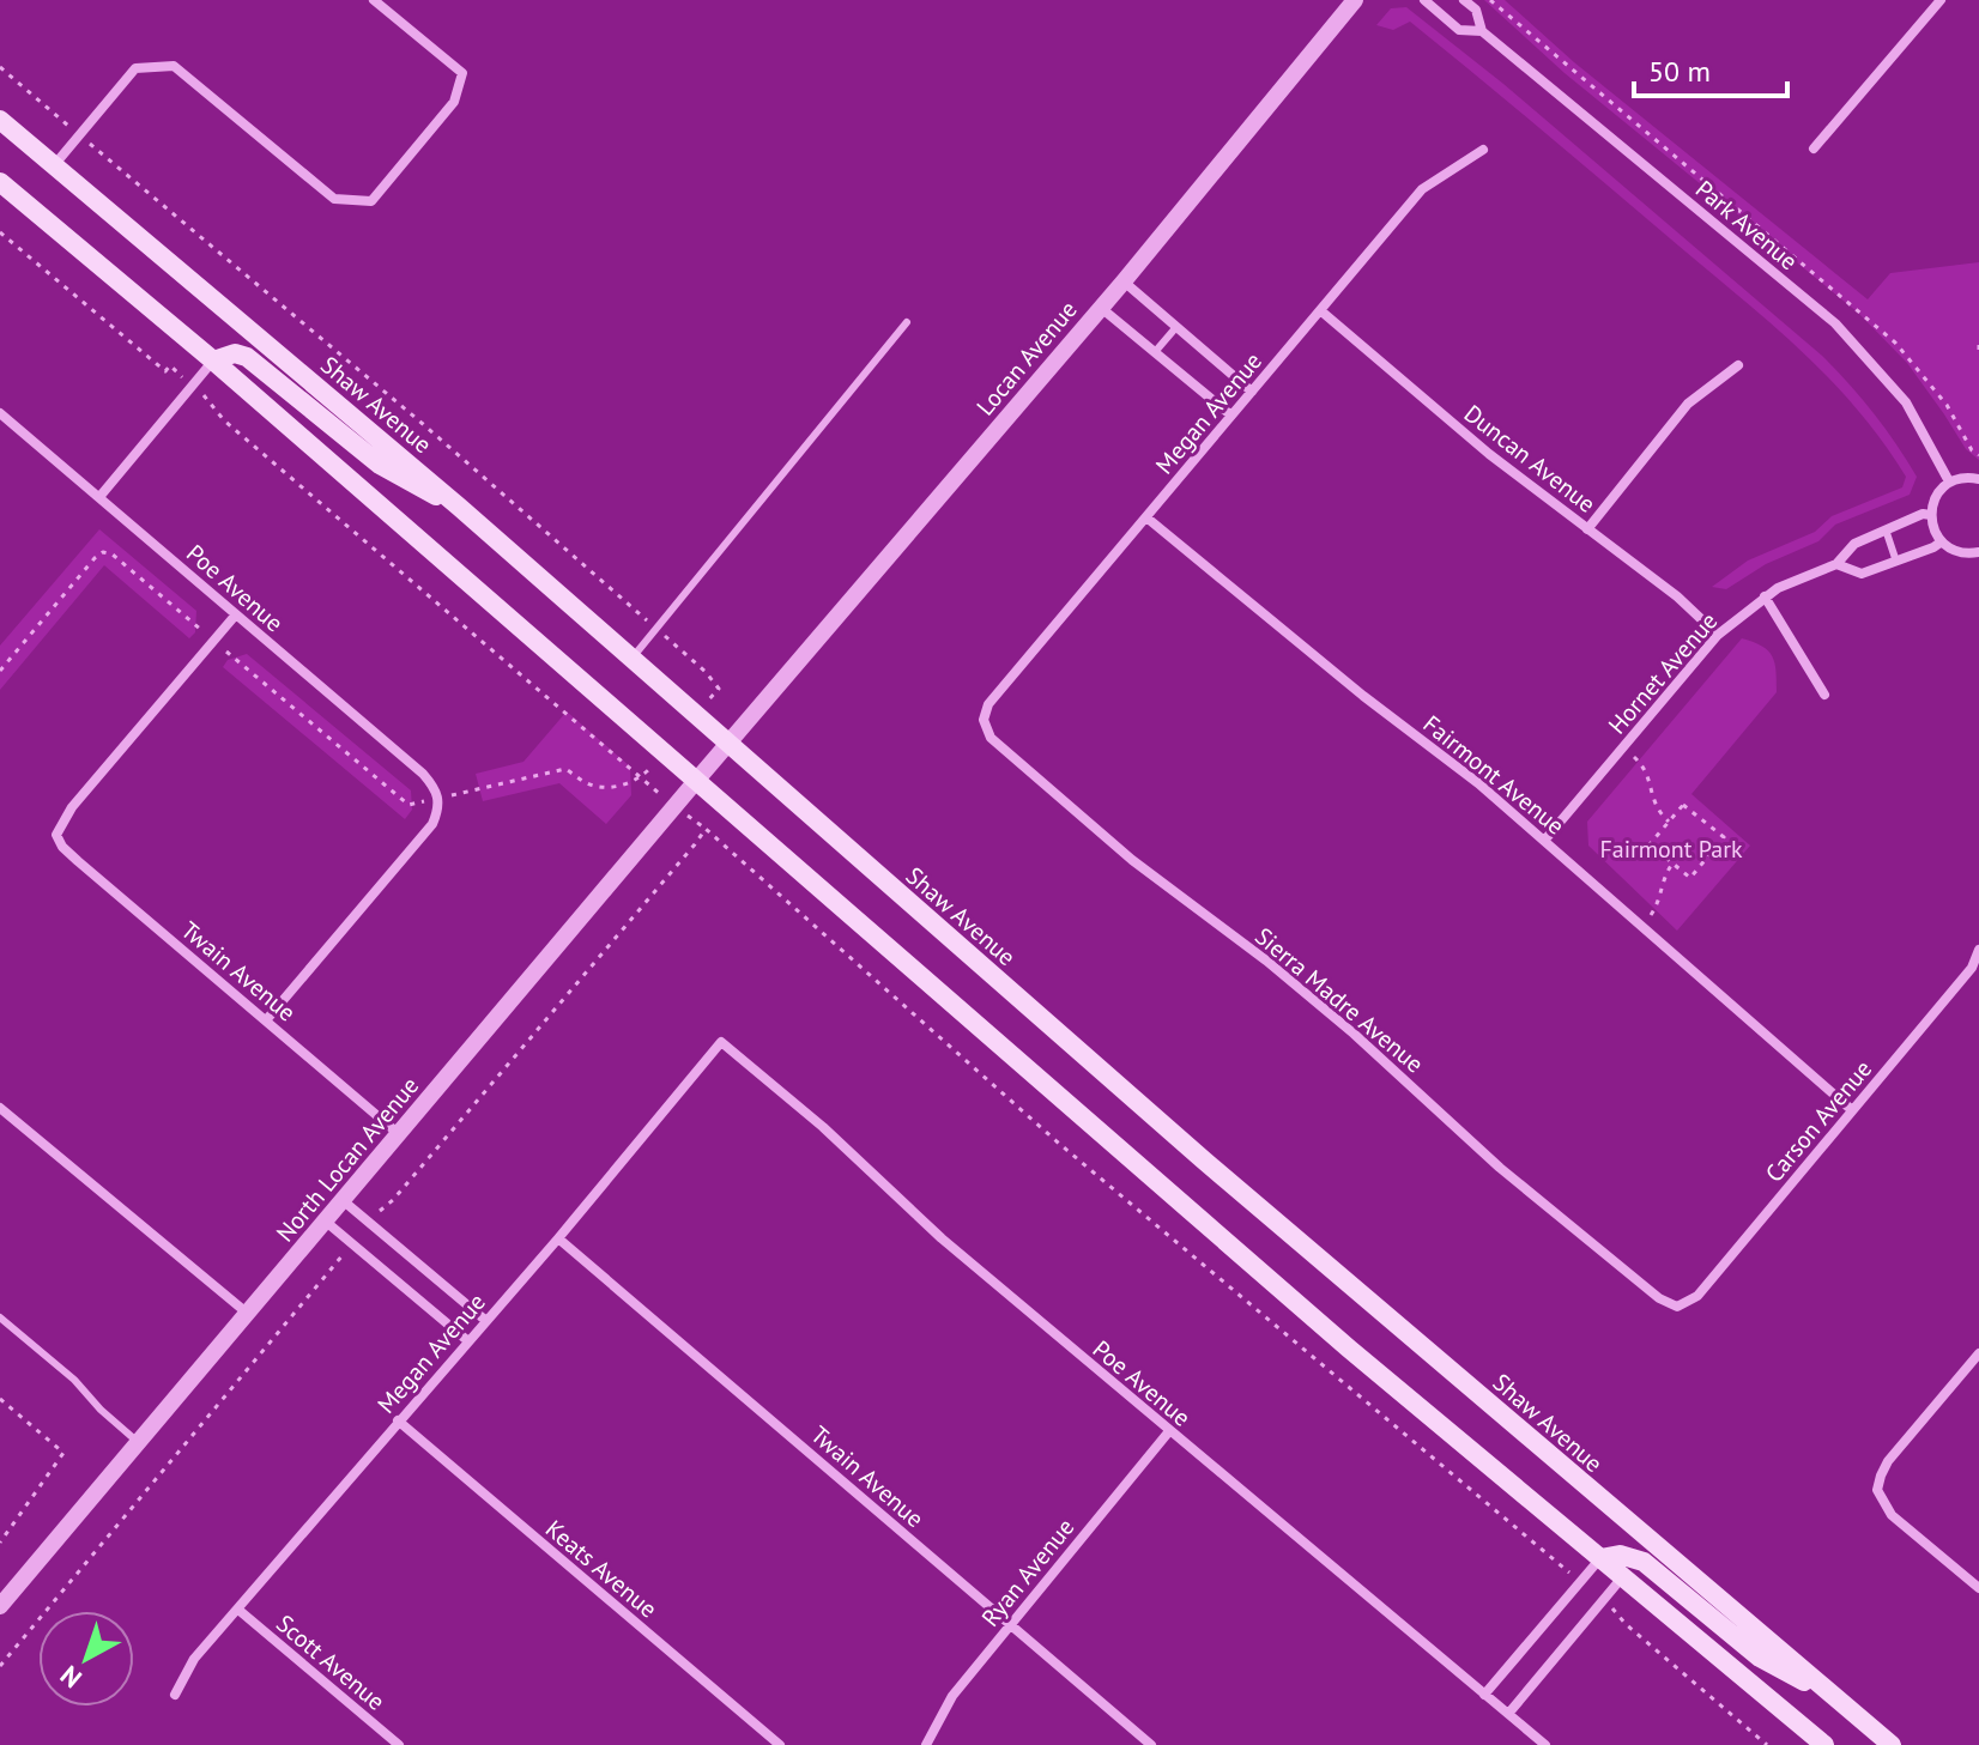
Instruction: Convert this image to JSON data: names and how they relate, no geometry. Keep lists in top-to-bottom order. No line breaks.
{"streets":{"main road":["Shaw Avenue"],"street":["Park Avenue","Locan Avenue","Megan Avenue","Duncan Avenue","Poe Avenue","Hornet Avenue","Fairmont Avenue","Twain Avenue","Sierra Madre Avenue","Carson Avenue","North Locan Avenue","Keats Avenue","Ryan Avenue","Scott Avenue"]},"crossings":[["Locan Avenue","Shaw Avenue"],["Locan Avenue","North Locan Avenue"],["Shaw Avenue","North Locan Avenue"],["Megan Avenue","Duncan Avenue"],["Megan Avenue","Poe Avenue"],["Megan Avenue","Fairmont Avenue"],["Megan Avenue","Twain Avenue"],["Megan Avenue","Sierra Madre Avenue"],["Megan Avenue","Keats Avenue"],["Megan Avenue","Scott Avenue"],["Duncan Avenue","Hornet Avenue"],["Poe Avenue","Ryan Avenue"],["Hornet Avenue","Fairmont Avenue"],["Fairmont Avenue","Carson Avenue"],["Twain Avenue","North Locan Avenue"],["Twain Avenue","Ryan Avenue"],["Sierra Madre Avenue","Carson Avenue"]],"parks":["Fairmont Park"],"scale_bar":"50 m","north":"bottom left"}
